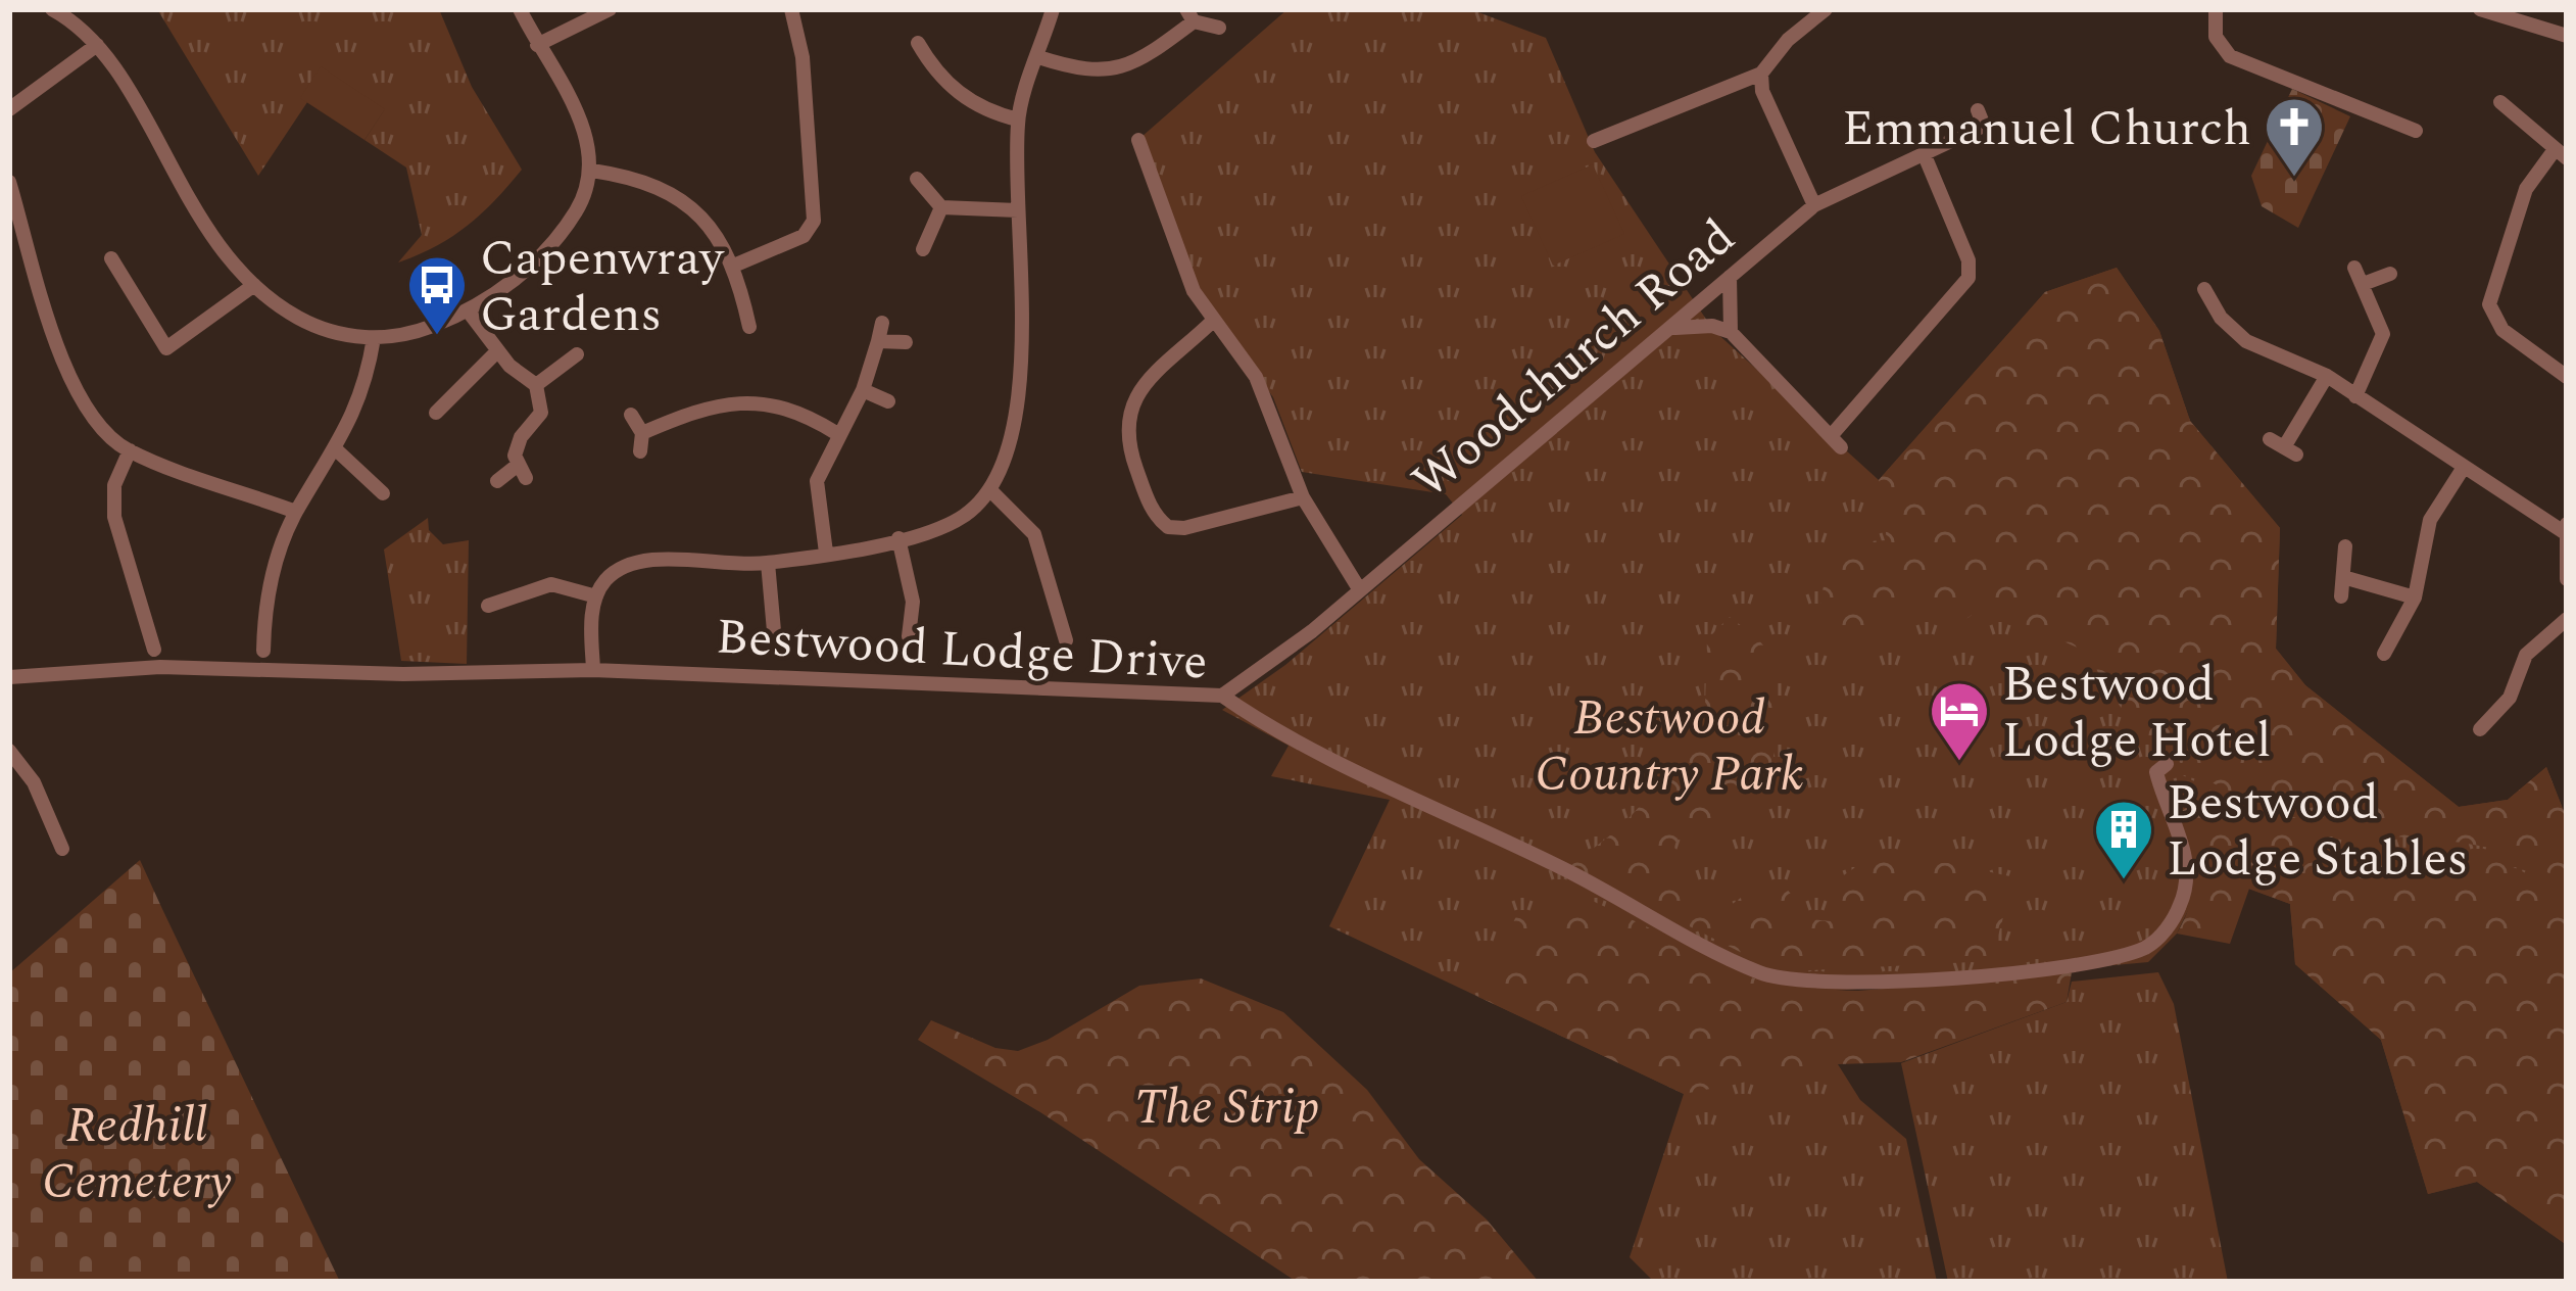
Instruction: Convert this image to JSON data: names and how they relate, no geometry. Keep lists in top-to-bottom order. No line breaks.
{"streets":{"street":["Woodchurch Road","Bestwood Lodge Drive"]},"crossings":[["Woodchurch Road","Bestwood Lodge Drive"]],"parks":["Bestwood Country Park","The Strip","Redhill Cemetery"],"places":{"church":["Emmanuel Church"],"bus stop":["Capenwray Gardens"],"hotel":["Bestwood Lodge Hotel"],"building":["Bestwood Lodge Stables"]}}
